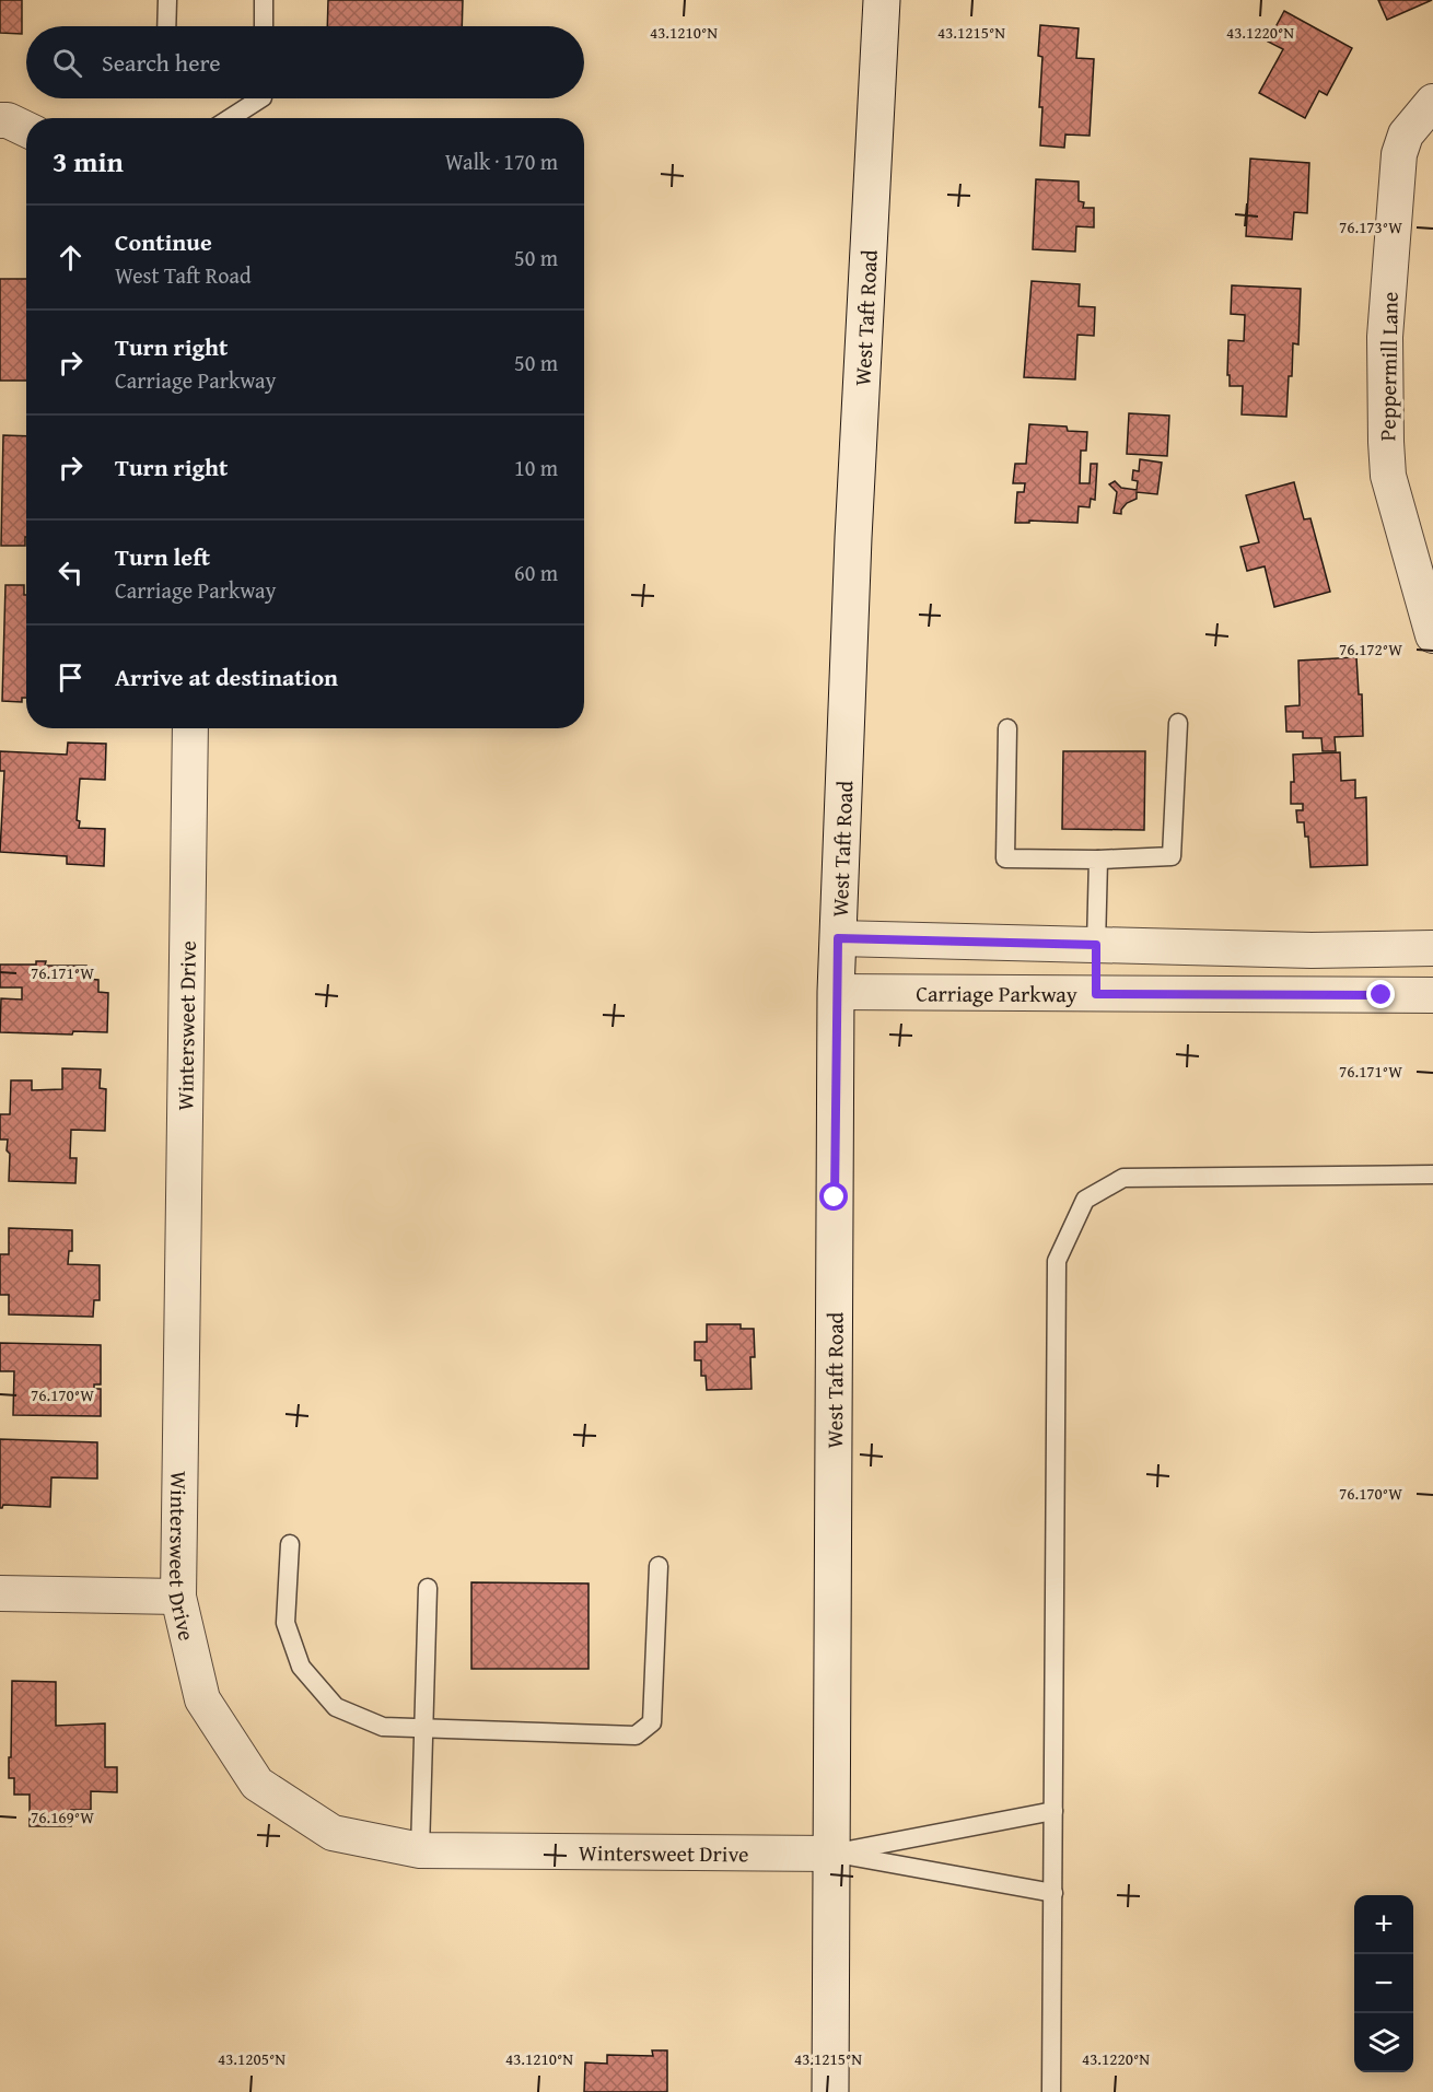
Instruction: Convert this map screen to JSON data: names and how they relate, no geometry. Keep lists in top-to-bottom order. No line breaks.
{"streets":{"main road":["West Taft Road"],"street":["Peppermill Lane","Carriage Parkway","Wintersweet Drive"]},"crossings":[["West Taft Road","Carriage Parkway"],["West Taft Road","Wintersweet Drive"]],"page":{"search":"Search here","heading":["3 min","Walk · 170 m"],"list":[["Continue","West Taft Road","50 m"],["Turn right","Carriage Parkway","50 m"],["Turn right","10 m"],["Turn left","Carriage Parkway","60 m"],"Arrive at destination"],"map_buttons":["+","−"]},"coordinates":["43.1210°N","43.1215°N","43.1220°N","76.173°W","76.172°W","76.171°W","76.170°W","76.169°W","43.1205°N"]}
